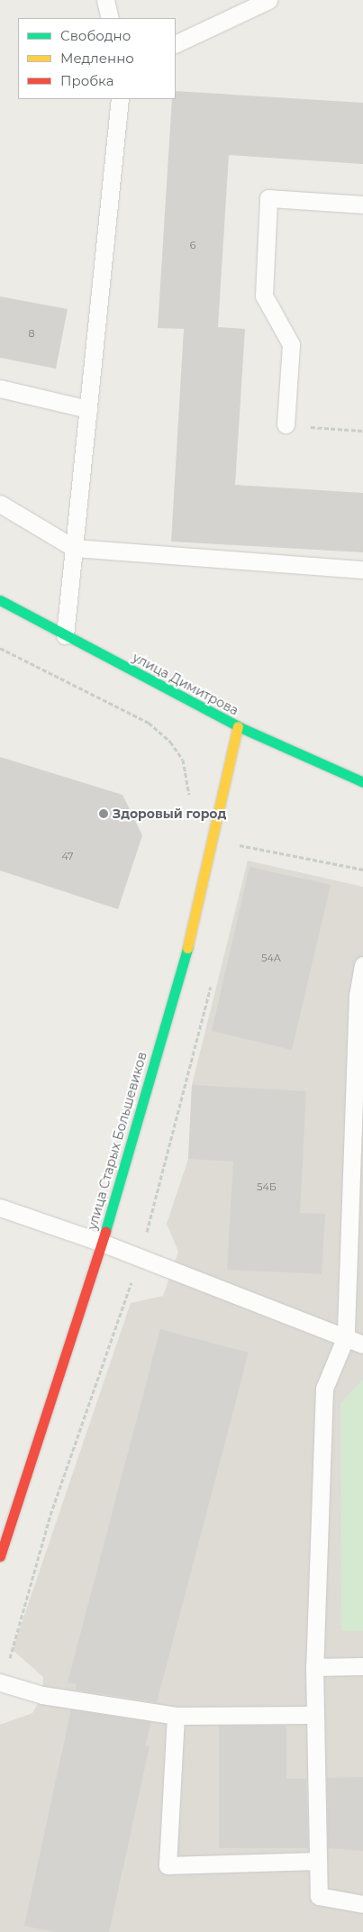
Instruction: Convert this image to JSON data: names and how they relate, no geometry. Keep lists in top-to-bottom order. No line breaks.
{"streets":{"street":["улица Димитрова","улица Старых Большевиков"]},"crossings":[["улица Димитрова","улица Старых Большевиков"]],"places":["Здоровый город"],"house_numbers":["6","8","47","54А","54Б"],"legend":["Свободно","Медленно","Пробка"]}
